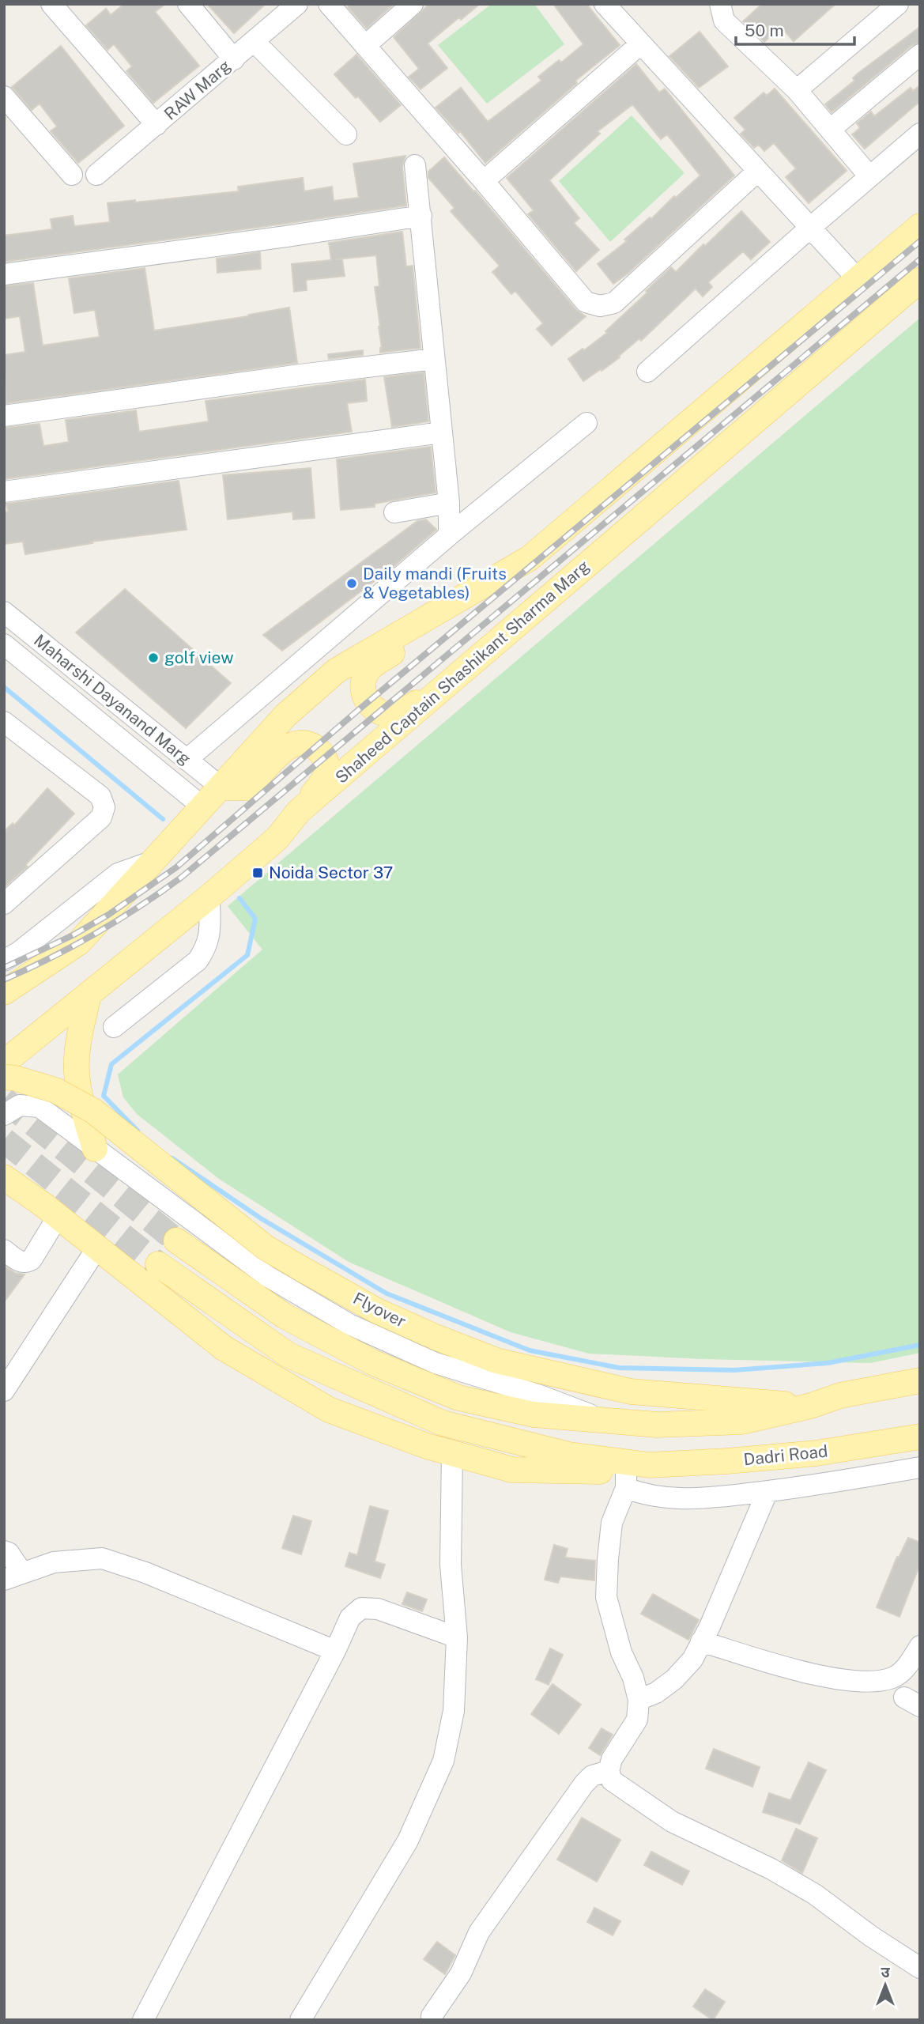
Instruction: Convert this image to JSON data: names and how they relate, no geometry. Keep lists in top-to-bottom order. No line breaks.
{"streets":{"main road":["Shaheed Captain Shashikant Sharma Marg","Flyover","Dadri Road"],"street":["RAW Marg","Maharshi Dayanand Marg"]},"places":{"other":["Daily mandi (Fruits & Vegetables)","golf view"],"transit":["Noida Sector 37"]},"scale_bar":"50 m","north":"top"}
